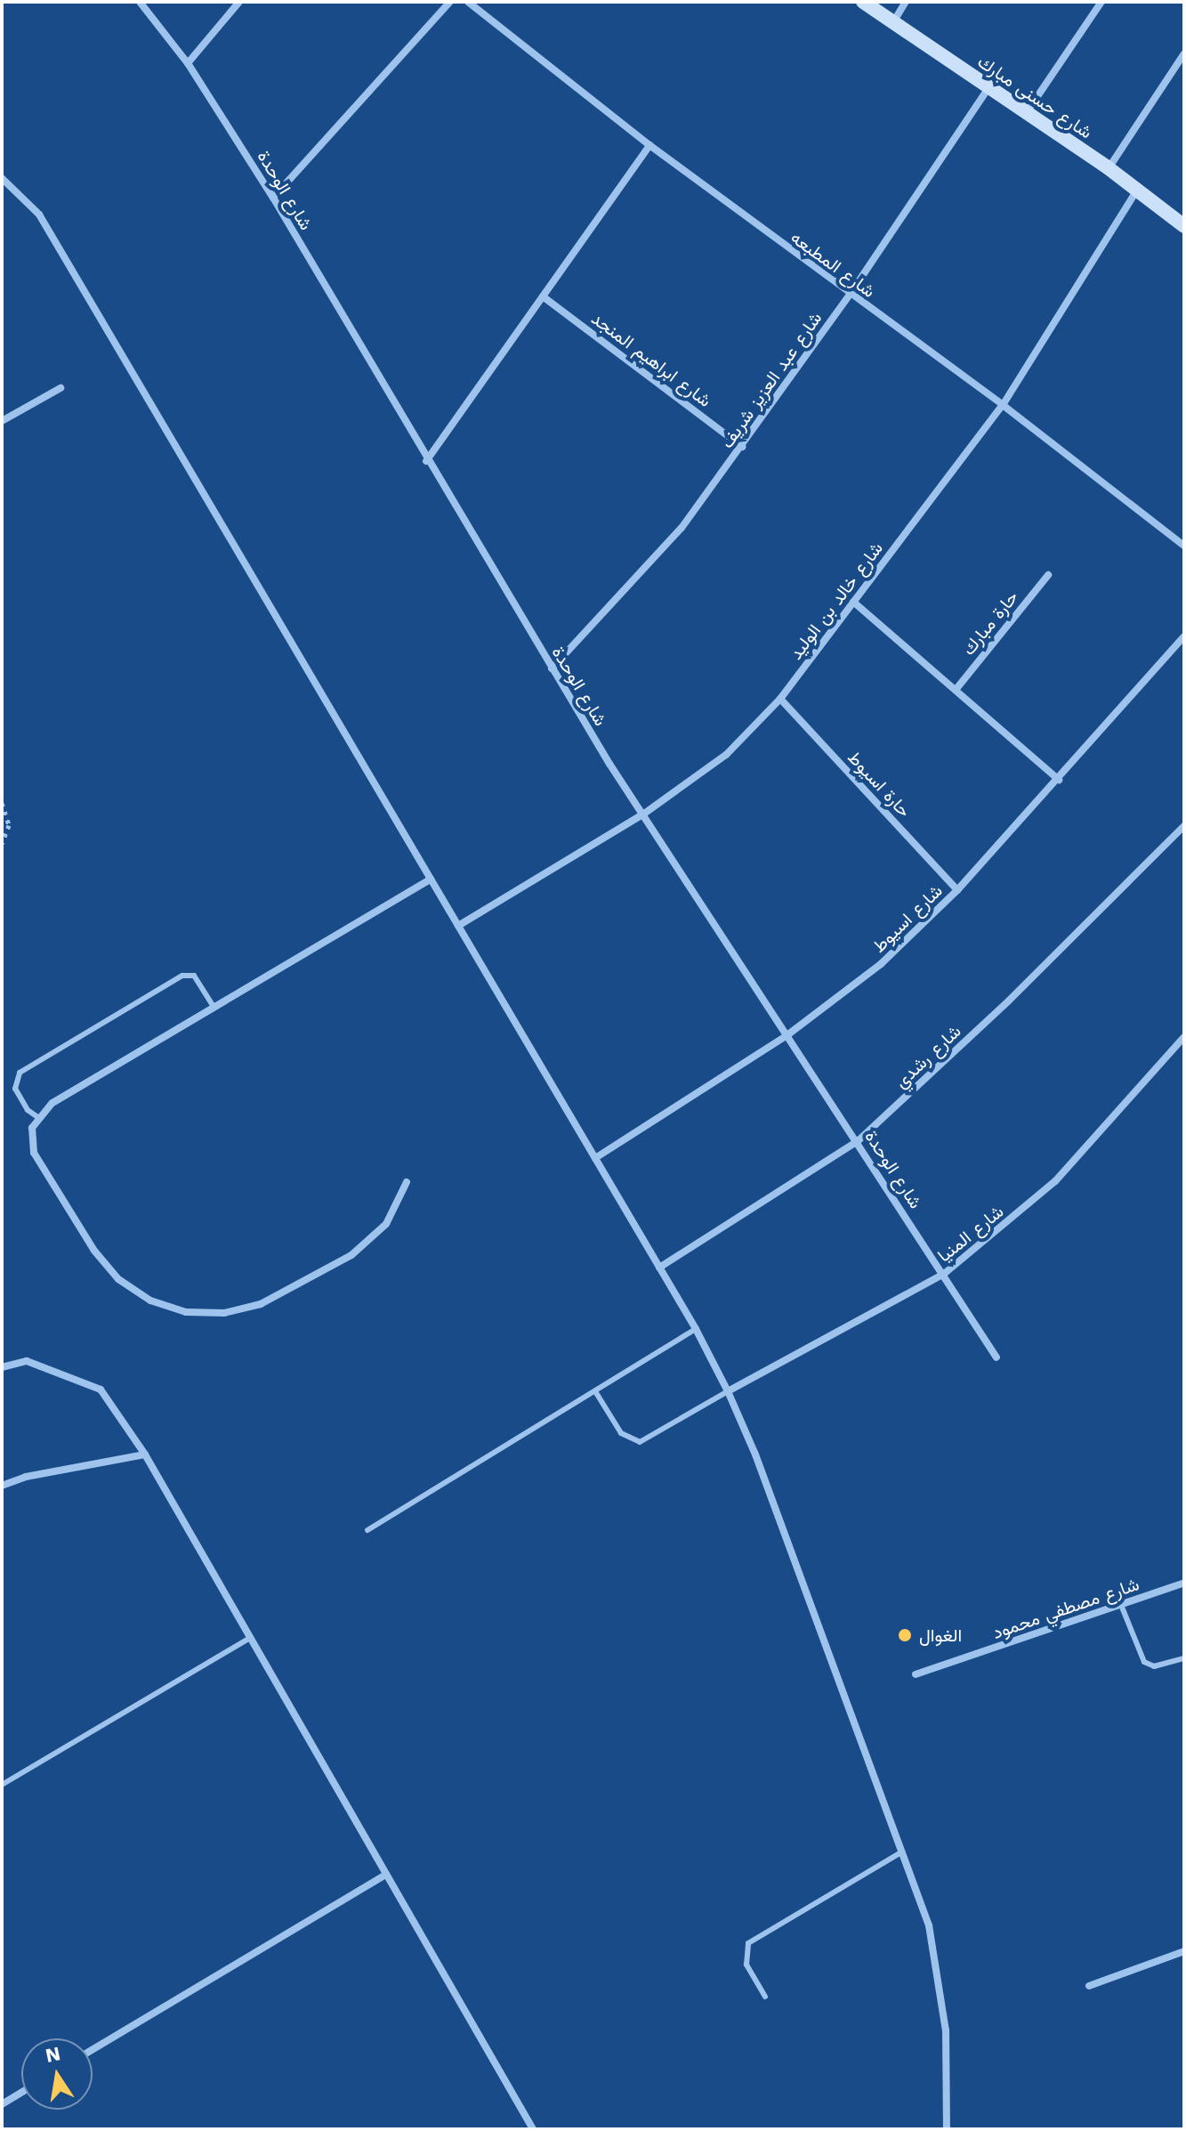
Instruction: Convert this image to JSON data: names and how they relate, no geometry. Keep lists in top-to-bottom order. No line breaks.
{"streets":{"street":["شارع حسنى مبارك","شارع الوحدة","شارع المطبعه","شارع ابراهيم المنجد","شارع عبد العزيز شريف","شارع خالد بن الوليد","حارة مبارك","حارة اسيوط","شارع اسيوط","شارع رشدي","شارع المنيا","شارع مصطفي محمود"]},"crossings":[["شارع حسنى مبارك","شارع عبد العزيز شريف"],["شارع حسنى مبارك","شارع خالد بن الوليد"],["شارع الوحدة","شارع عبد العزيز شريف"],["شارع الوحدة","شارع خالد بن الوليد"],["شارع الوحدة","شارع اسيوط"],["شارع الوحدة","شارع رشدي"],["شارع الوحدة","شارع المنيا"],["شارع المطبعه","شارع عبد العزيز شريف"],["شارع المطبعه","شارع خالد بن الوليد"],["شارع ابراهيم المنجد","شارع عبد العزيز شريف"],["شارع خالد بن الوليد","حارة اسيوط"],["حارة اسيوط","شارع اسيوط"]],"places":["الغوال"],"north":"top"}
